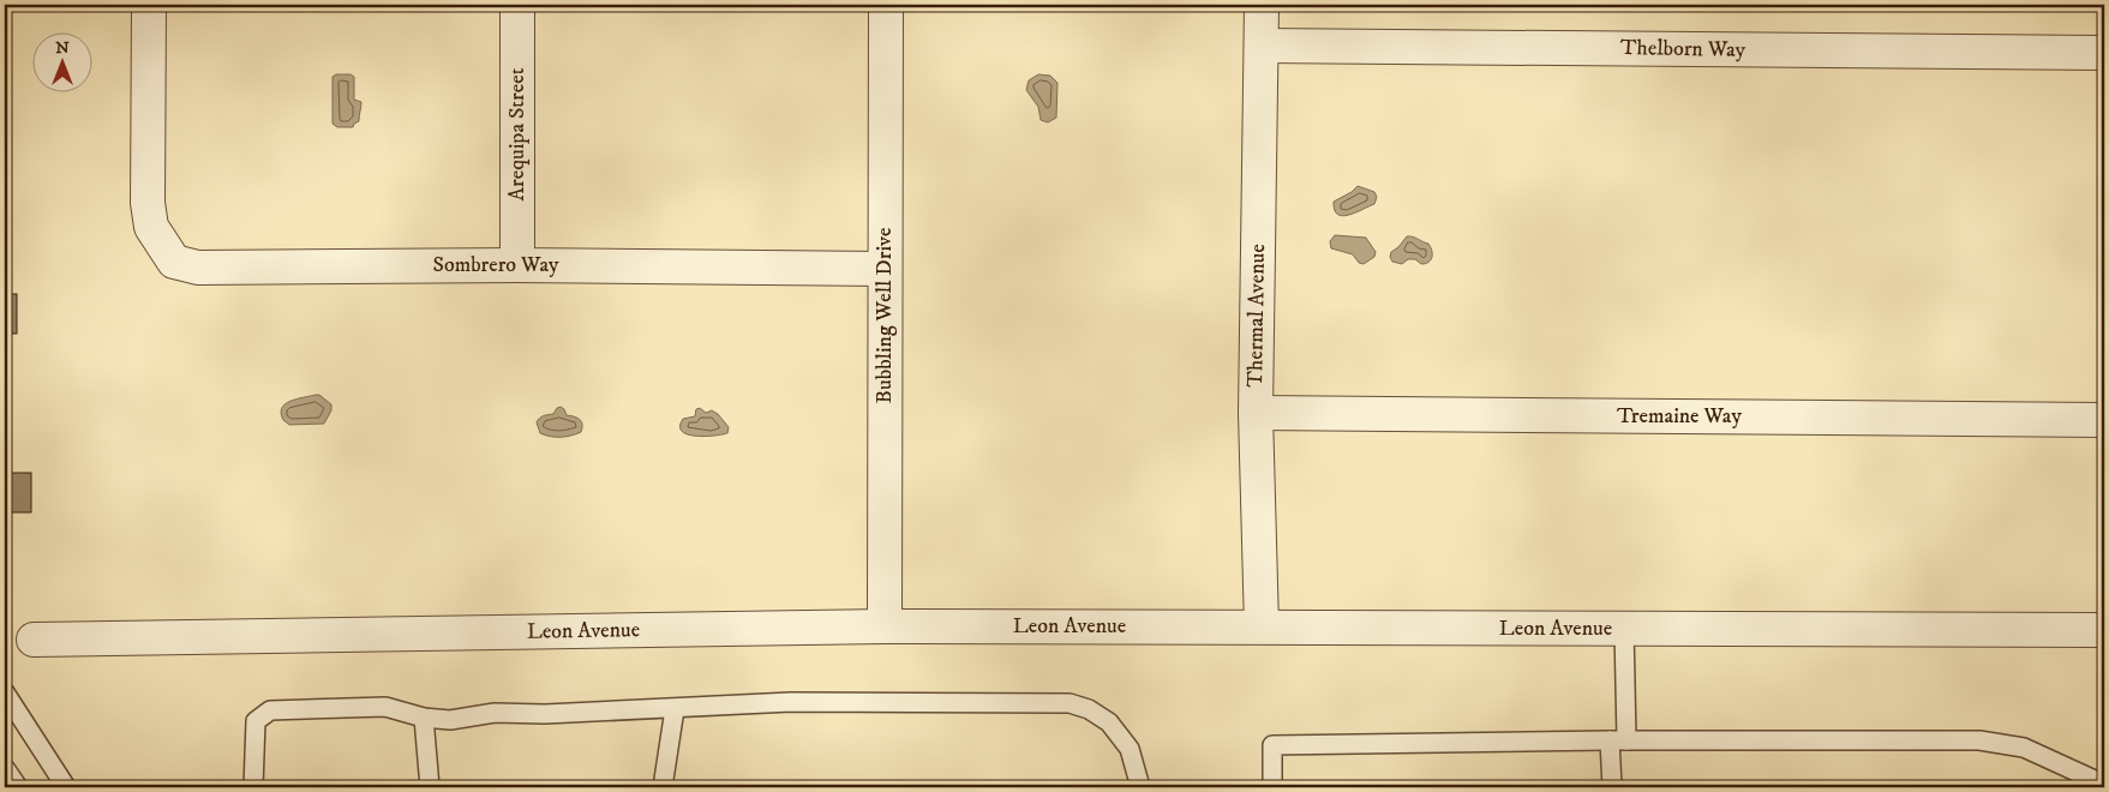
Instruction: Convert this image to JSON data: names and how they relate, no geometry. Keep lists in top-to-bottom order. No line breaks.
{"streets":{"street":["Thelborn Way","Arequipa Street","Sombrero Way","Bubbling Well Drive","Thermal Avenue","Tremaine Way","Leon Avenue"]},"crossings":[["Thelborn Way","Thermal Avenue"],["Arequipa Street","Sombrero Way"],["Sombrero Way","Bubbling Well Drive"],["Bubbling Well Drive","Leon Avenue"],["Thermal Avenue","Tremaine Way"],["Thermal Avenue","Leon Avenue"]],"north":"top"}
